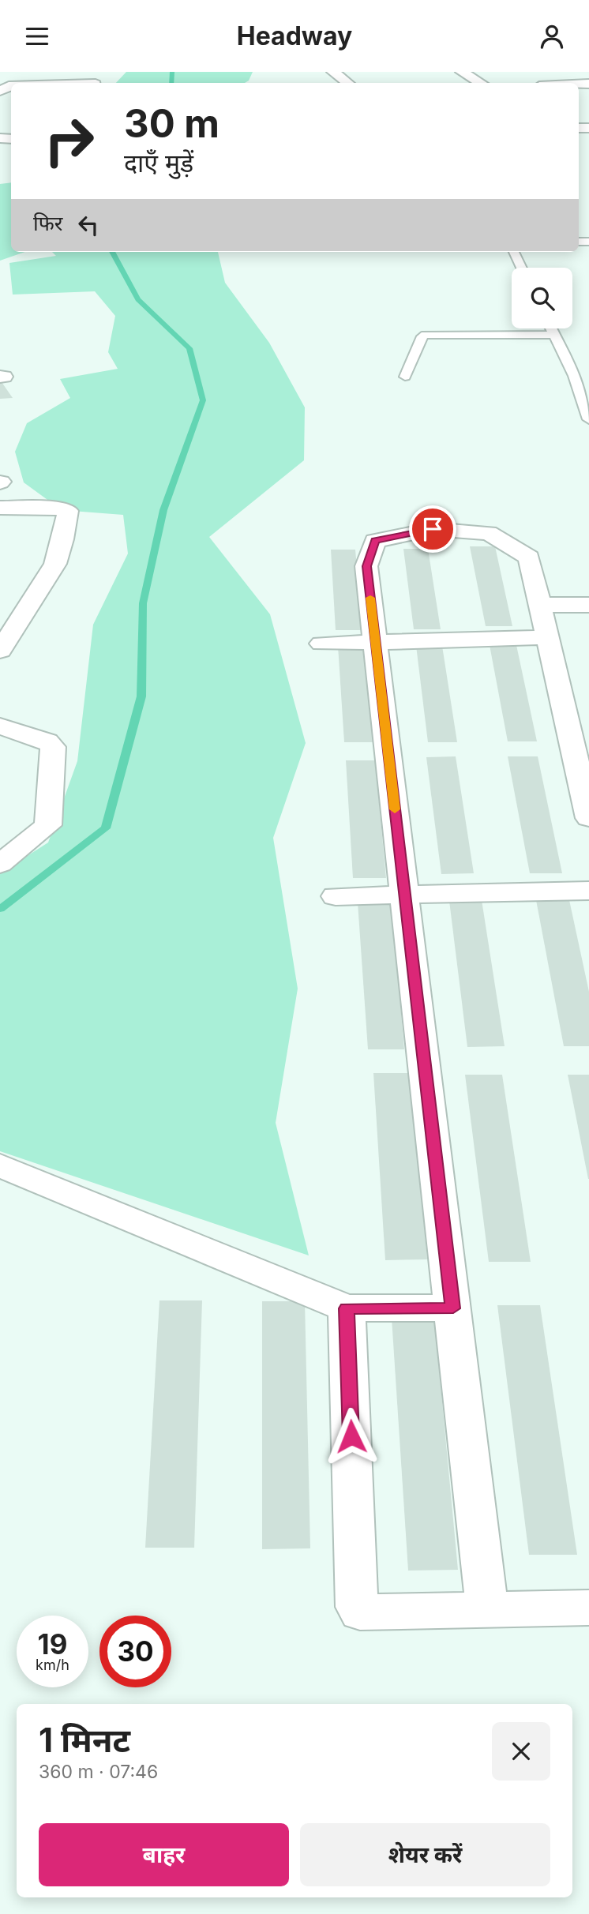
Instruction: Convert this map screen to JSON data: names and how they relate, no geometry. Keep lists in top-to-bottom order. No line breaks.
{"page":{"header":"Headway","turn":["30 m","दाएँ मुड़ें"],"then":"फिर","speed":"19 km/h","limit":"30","heading":["1 मिनट","360 m · 07:46"],"buttons":["बाहर","शेयर करें"]}}
